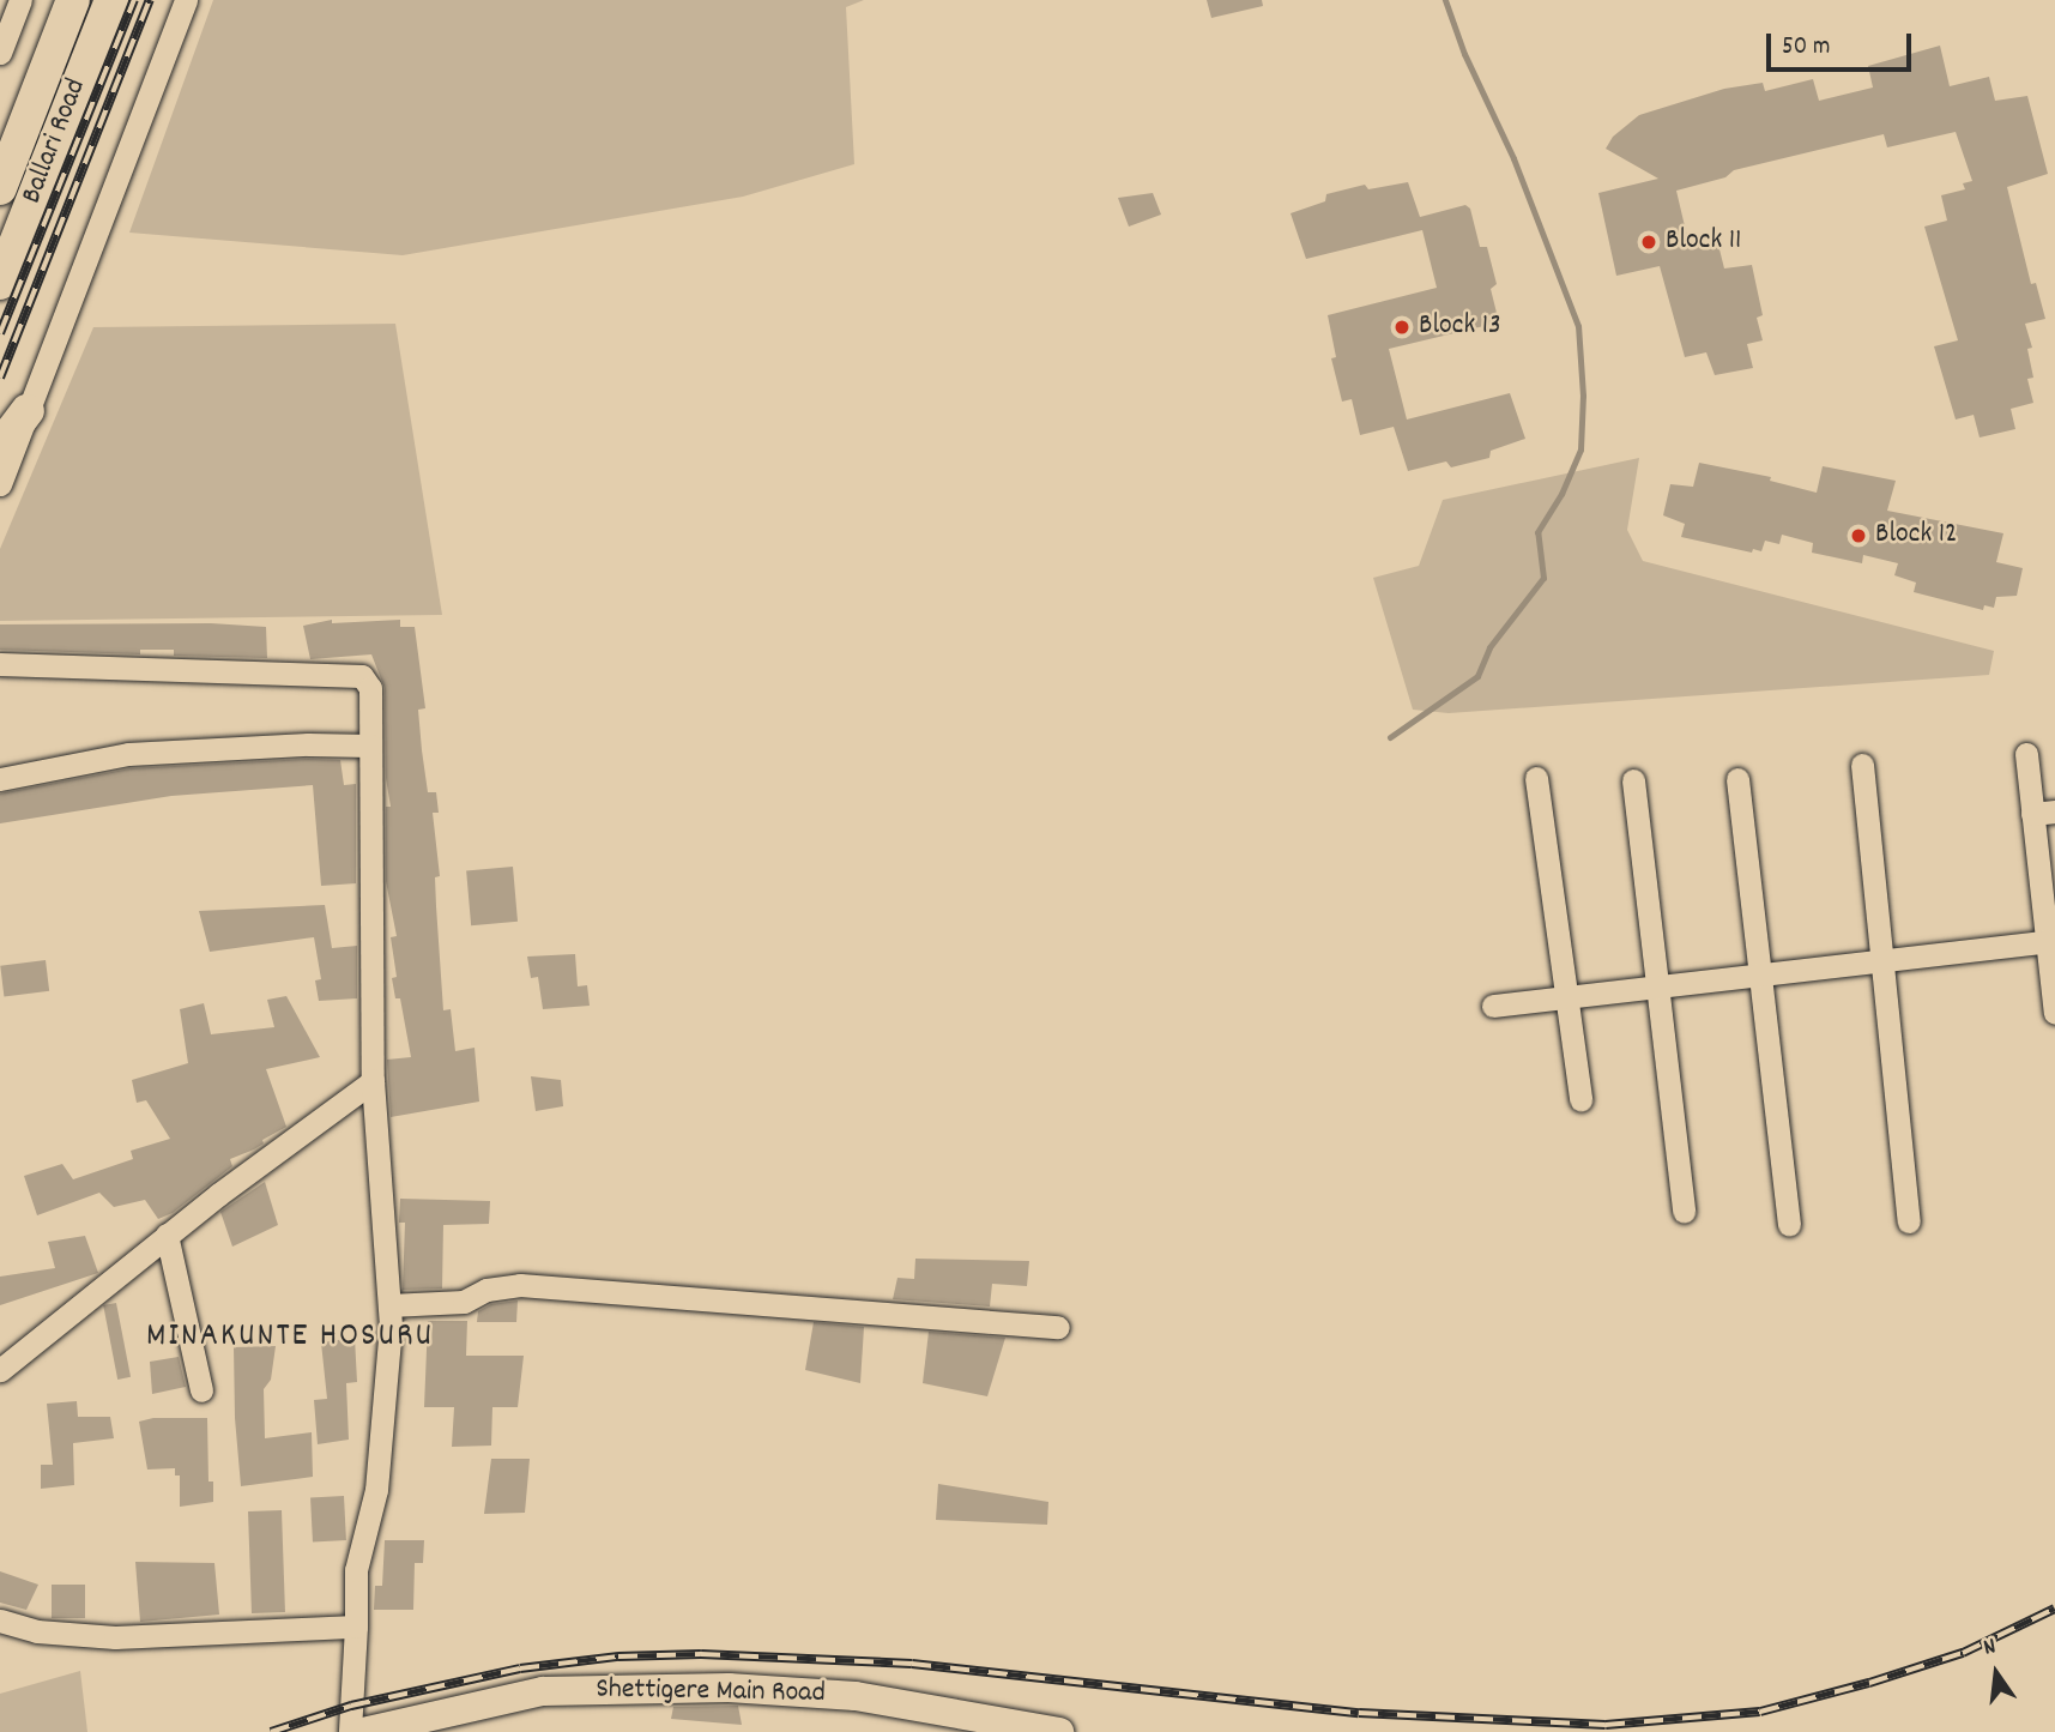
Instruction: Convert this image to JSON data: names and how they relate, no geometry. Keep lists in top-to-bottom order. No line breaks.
{"streets":{"highway":["Ballari Road"],"main road":["Shettigere Main Road"]},"districts":["MINAKUNTE HOSURU"],"places":["Block 11","Block 13","Block 12"],"scale_bar":"50 m","north":"top"}
